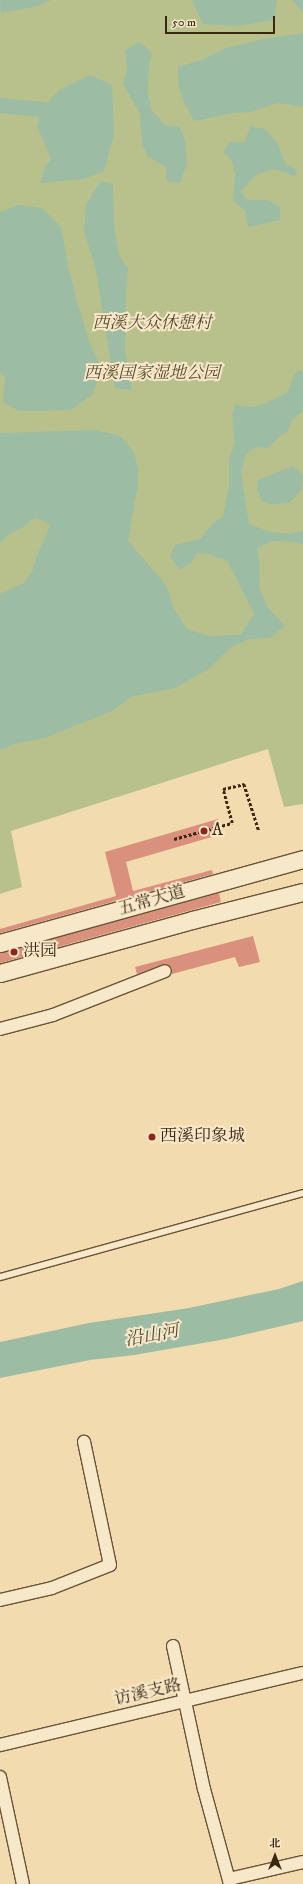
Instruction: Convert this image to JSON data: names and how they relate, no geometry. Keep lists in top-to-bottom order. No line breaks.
{"streets":{"main road":["五常大道"],"street":["访溪支路"]},"water":["沿山河"],"parks":["西溪大众休憩村","西溪国家湿地公园"],"places":["A","洪园","西溪印象城"],"scale_bar":"50 m","north":"top"}
